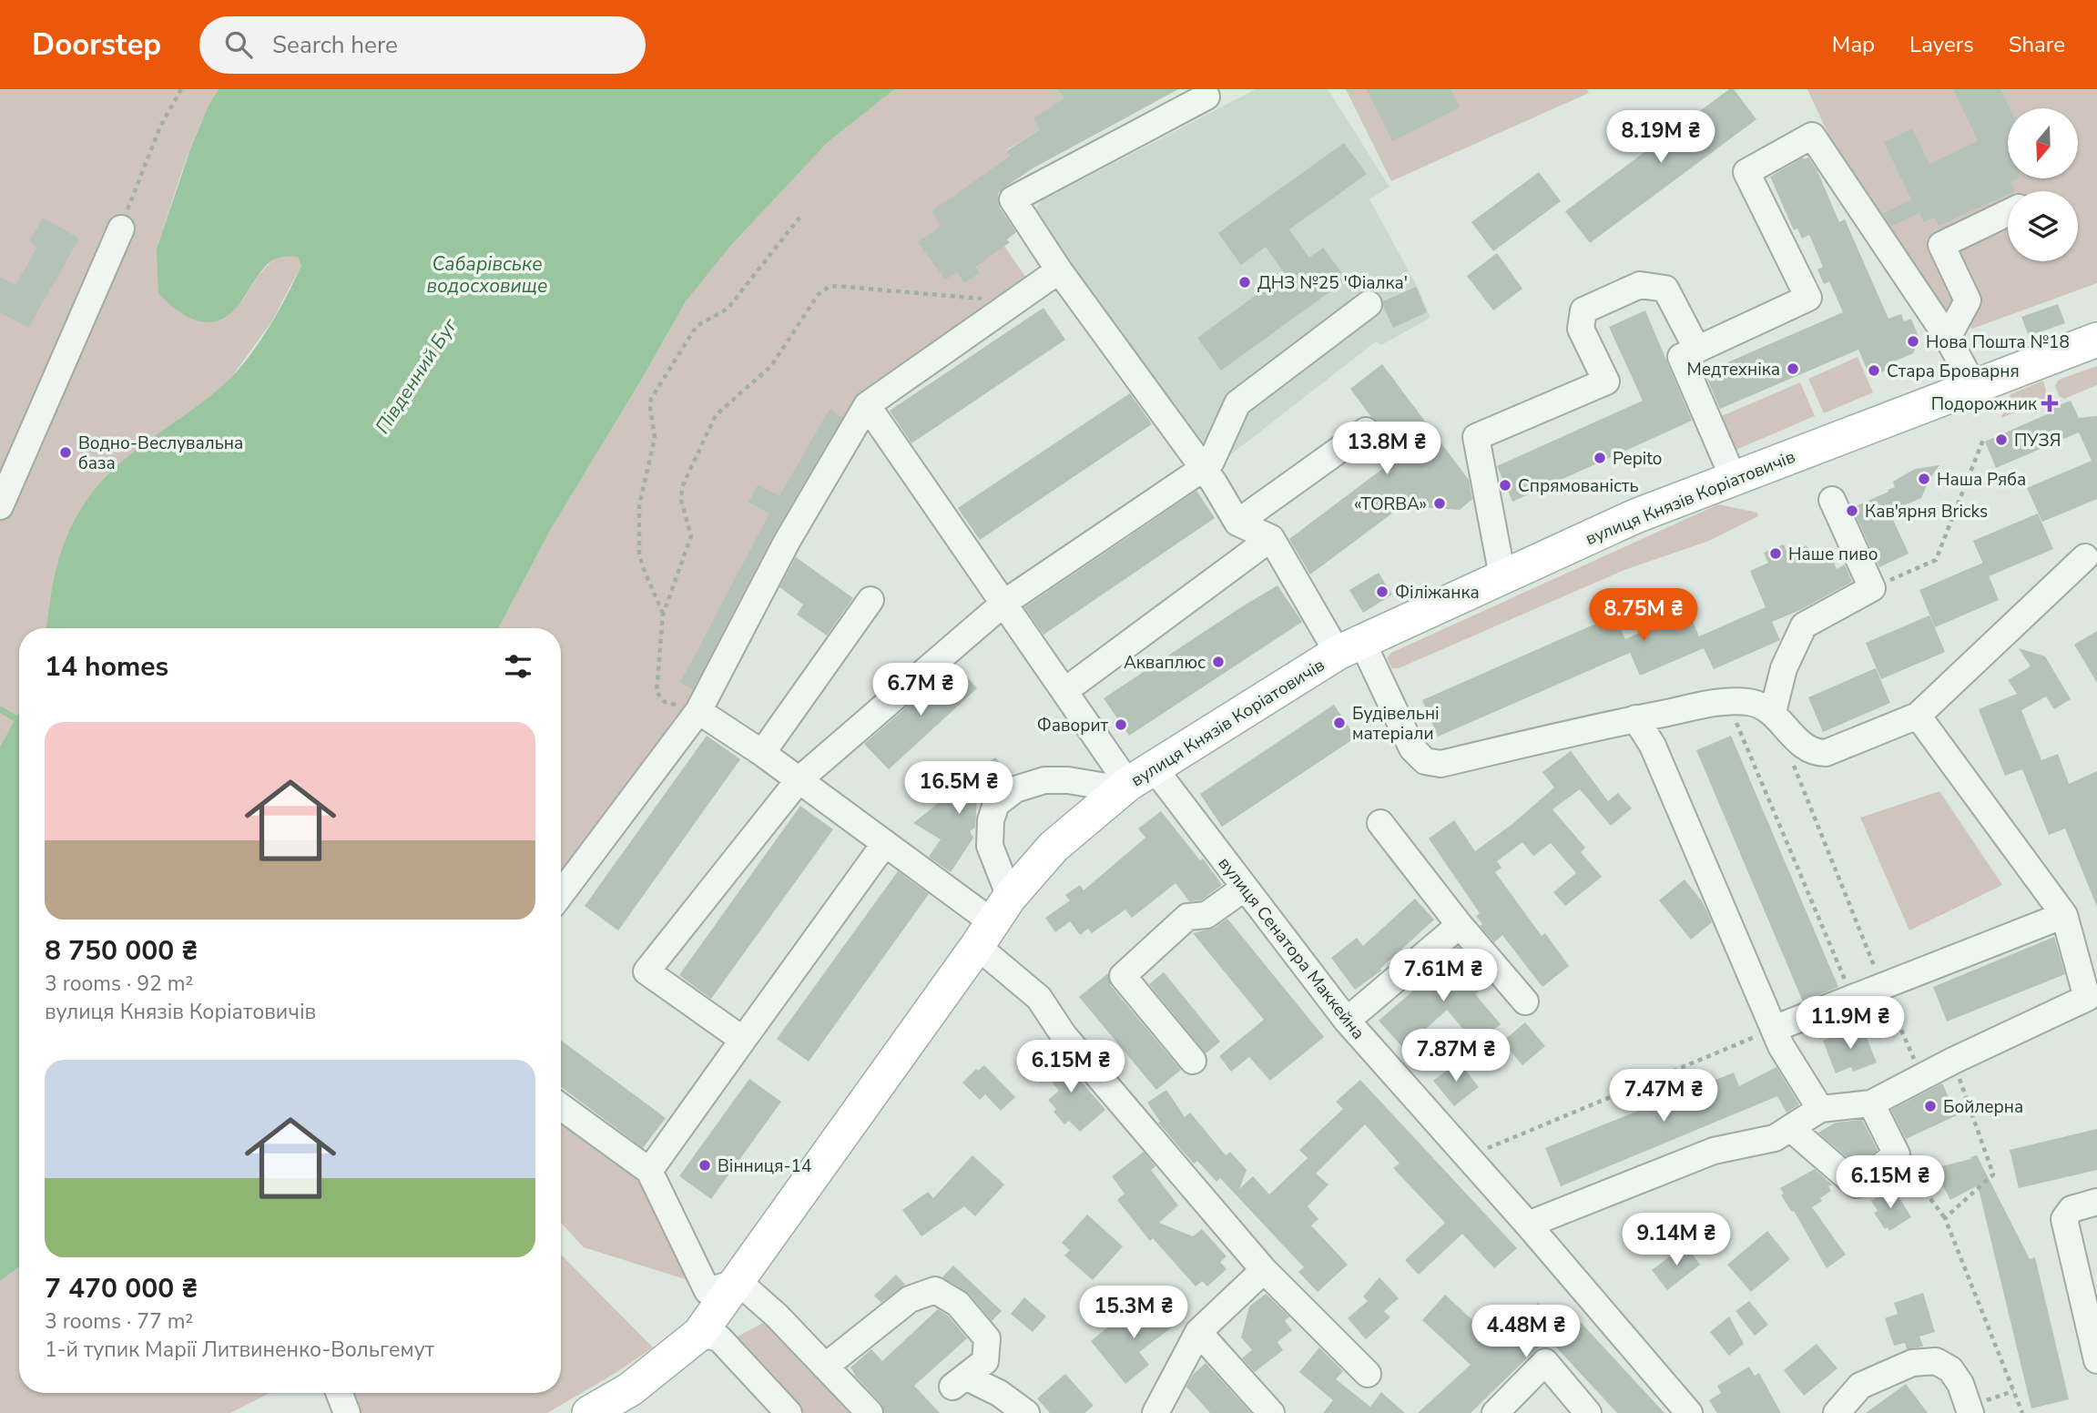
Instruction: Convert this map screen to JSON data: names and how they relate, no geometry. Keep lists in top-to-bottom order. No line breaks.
{"streets":{"main road":["вулиця Князів Коріатовичів"],"street":["вулиця Сенатора Маккейна"]},"crossings":[["вулиця Князів Коріатовичів","вулиця Сенатора Маккейна"]],"water":["Сабарівське водосховище","Південний Буг"],"places":{"other":["ДНЗ №25 'Фіалка'","Нова Пошта №18","Медтехніка","Стара Броварня","ПУЗЯ","Водно-Веслувальна база","Pepito","Наша Ряба","Спрямованість","«TORBA»","Кав'ярня Bricks","Наше пиво","Філіжанка","Акваплюс","Будівельні матеріали","Фаворит","Бойлерна","Вінниця-14"],"health":["Подорожник"]},"north":"bottom","page":{"header":"Doorstep","search":"Search here","nav":["Map","Layers","Share"],"price":["8.19M ₴","13.8M ₴","8.75M ₴","6.7M ₴","16.5M ₴","7.61M ₴","11.9M ₴","7.87M ₴","6.15M ₴","7.47M ₴","6.15M ₴","9.14M ₴","15.3M ₴","4.48M ₴"],"heading":"14 homes","list":[{"name":"8 750 000 ₴","note":"3 rooms · 92 m² · вулиця Князів Коріатовичів"},{"name":"7 470 000 ₴","note":"3 rooms · 77 m² · 1-й тупик Марії Литвиненко-Вольгемут"}]}}
